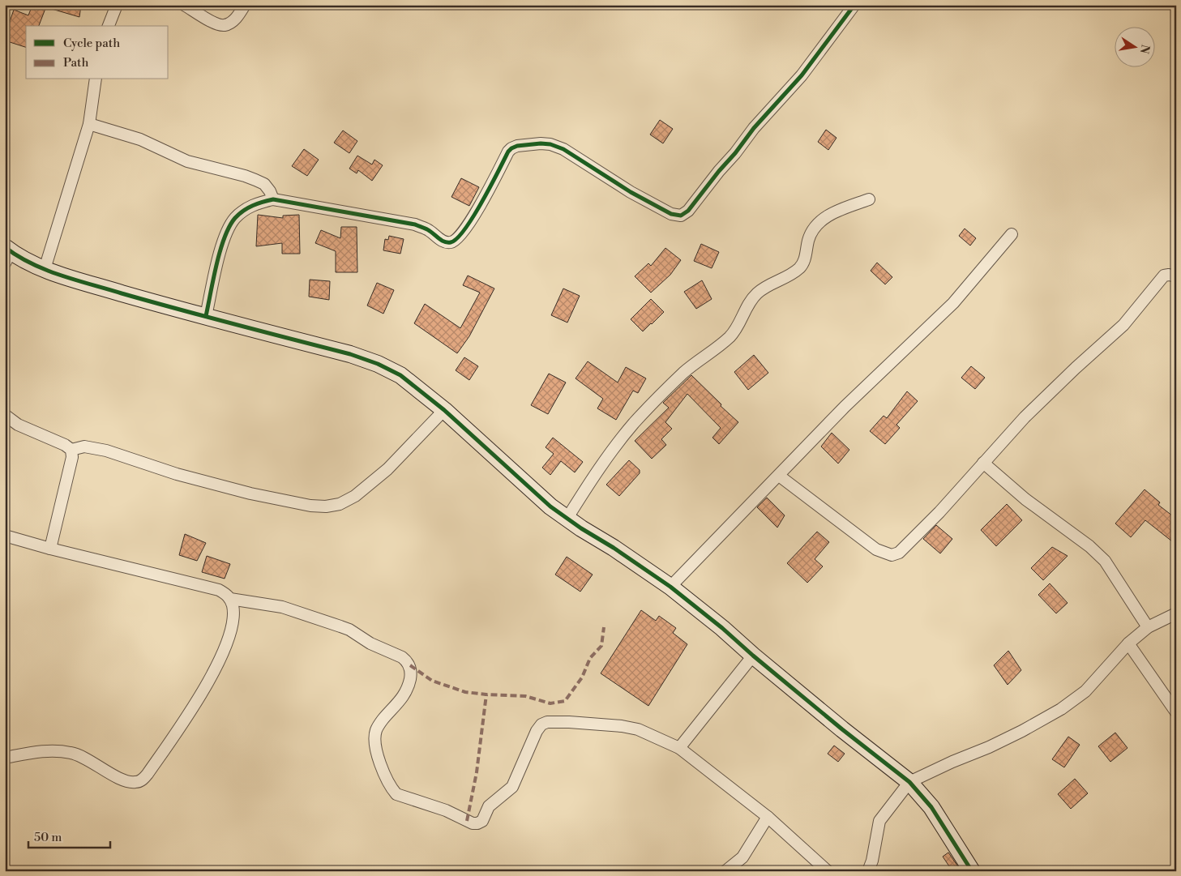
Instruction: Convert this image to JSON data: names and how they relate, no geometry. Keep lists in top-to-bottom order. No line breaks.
{"legend":["Cycle path","Path"],"scale_bar":"50 m","north":"right"}
